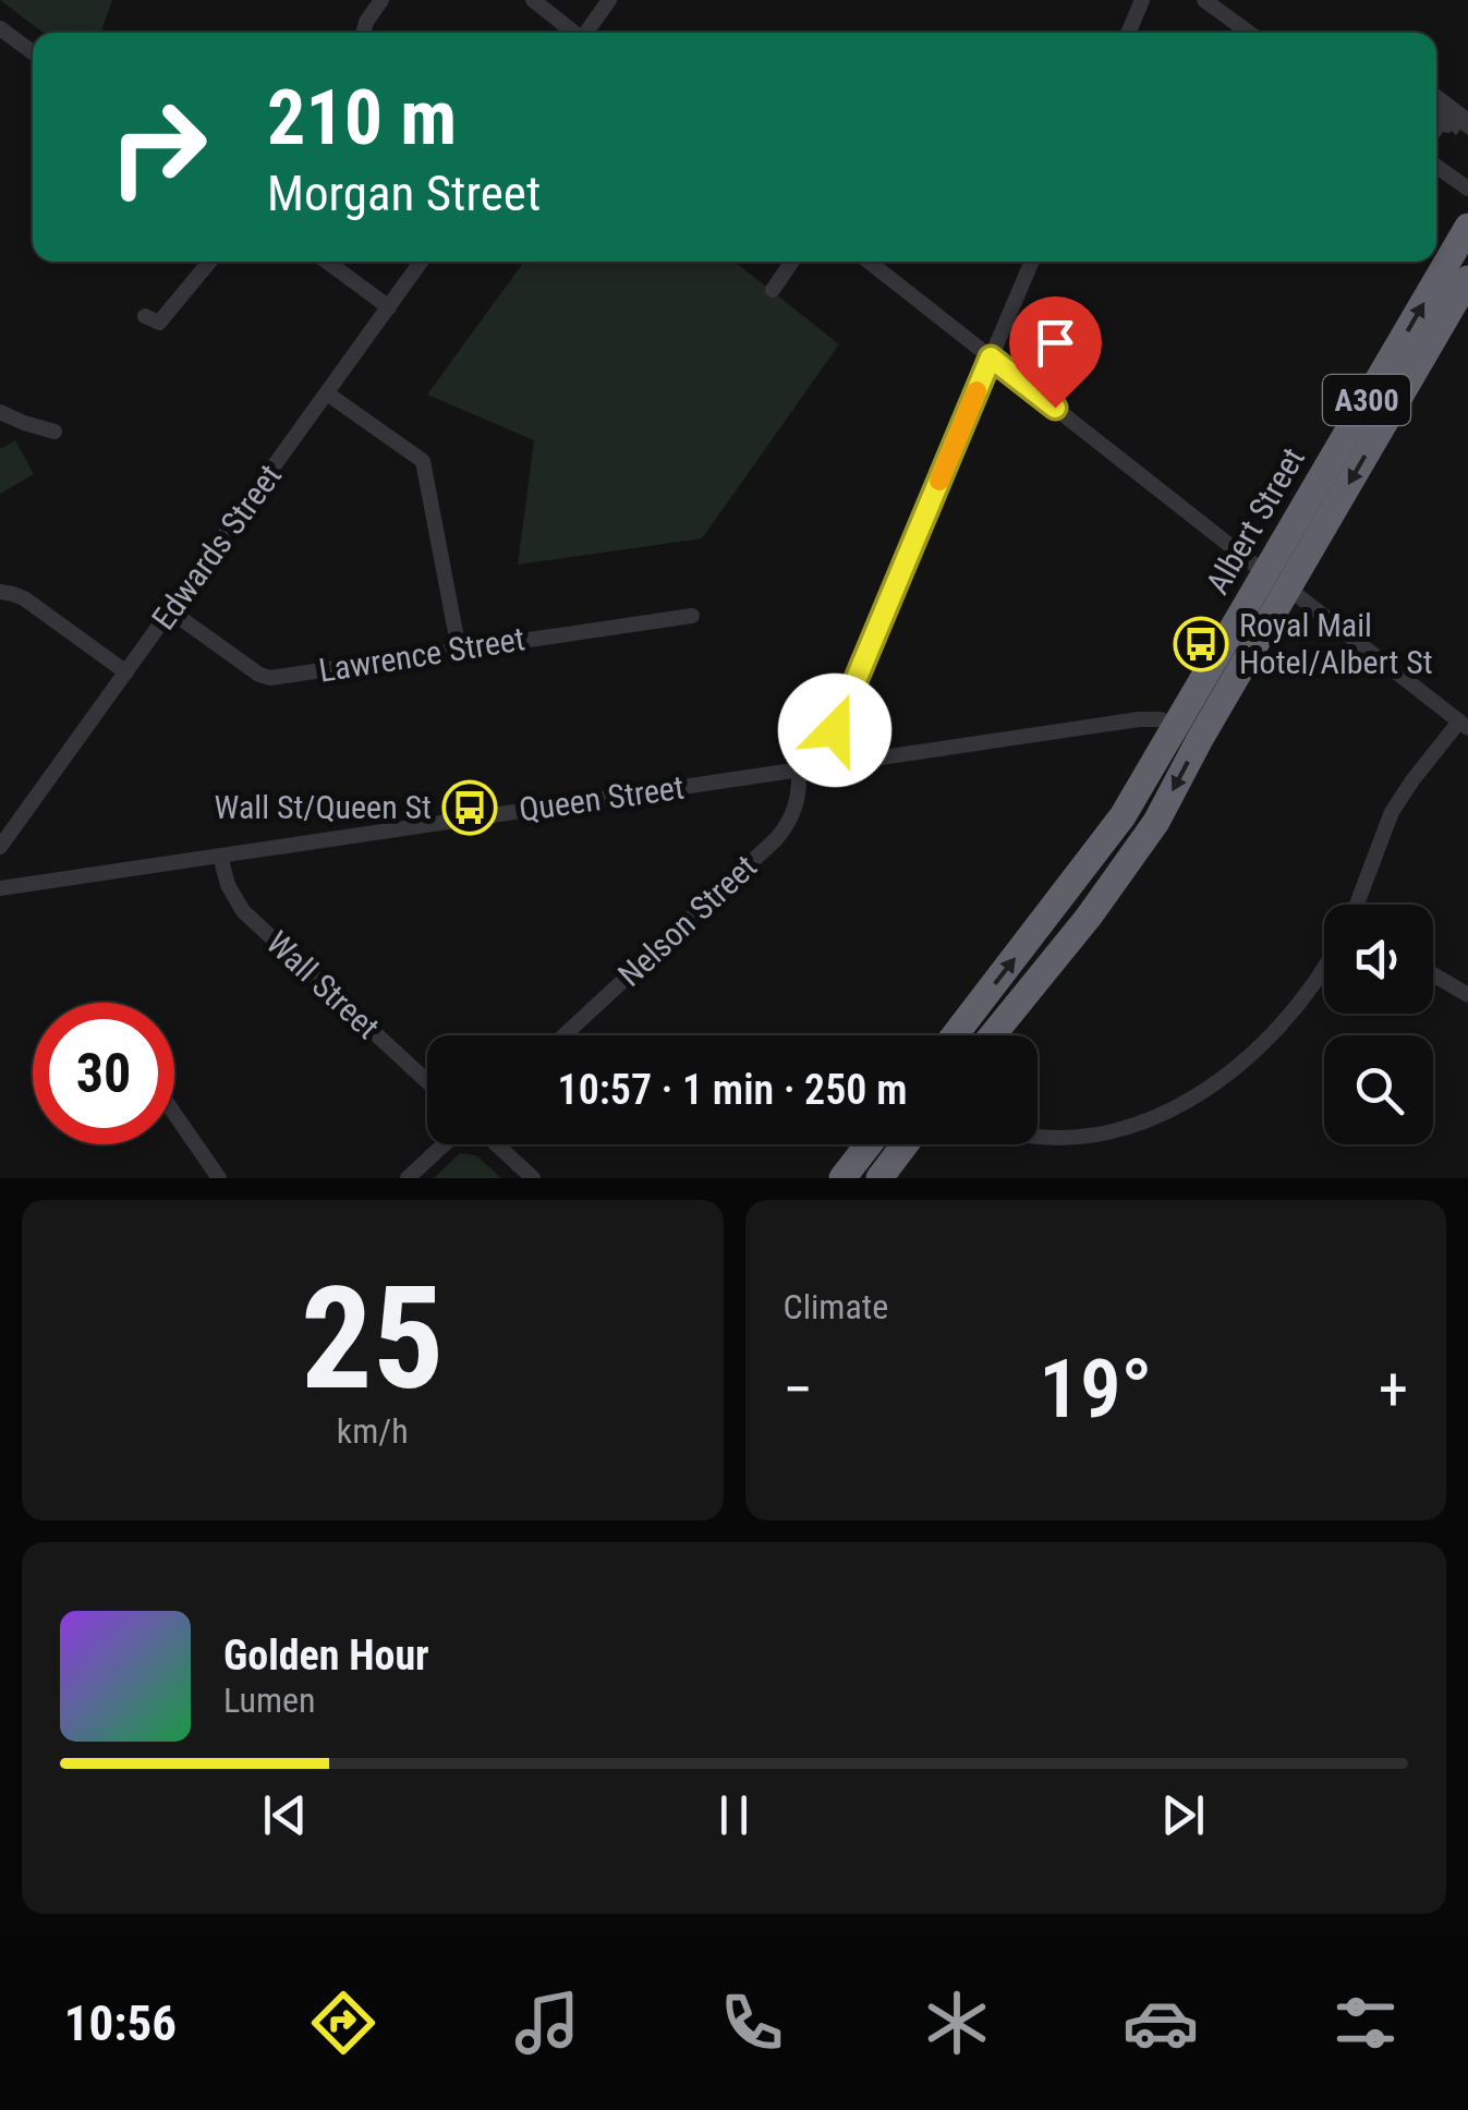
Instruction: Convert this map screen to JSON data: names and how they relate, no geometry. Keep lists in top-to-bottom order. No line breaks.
{"streets":{"highway":["A300","Albert Street"],"street":["Edwards Street","Lawrence Street","Queen Street","Nelson Street","Wall Street"]},"crossings":[["Albert Street","Queen Street"],["Edwards Street","Lawrence Street"],["Queen Street","Nelson Street"],["Queen Street","Wall Street"]],"places":{"bus stop":["Royal Mail Hotel/Albert St","Wall St/Queen St"]},"page":{"turn":["210 m","Morgan Street"],"limit":"30","trip":"10:57 · 1 min · 250 m","tile":[["25","km/h"],"Climate"],"heat":["−","19°","+"],"song":["Golden Hour","Lumen"],"tabs":"10:56"}}
